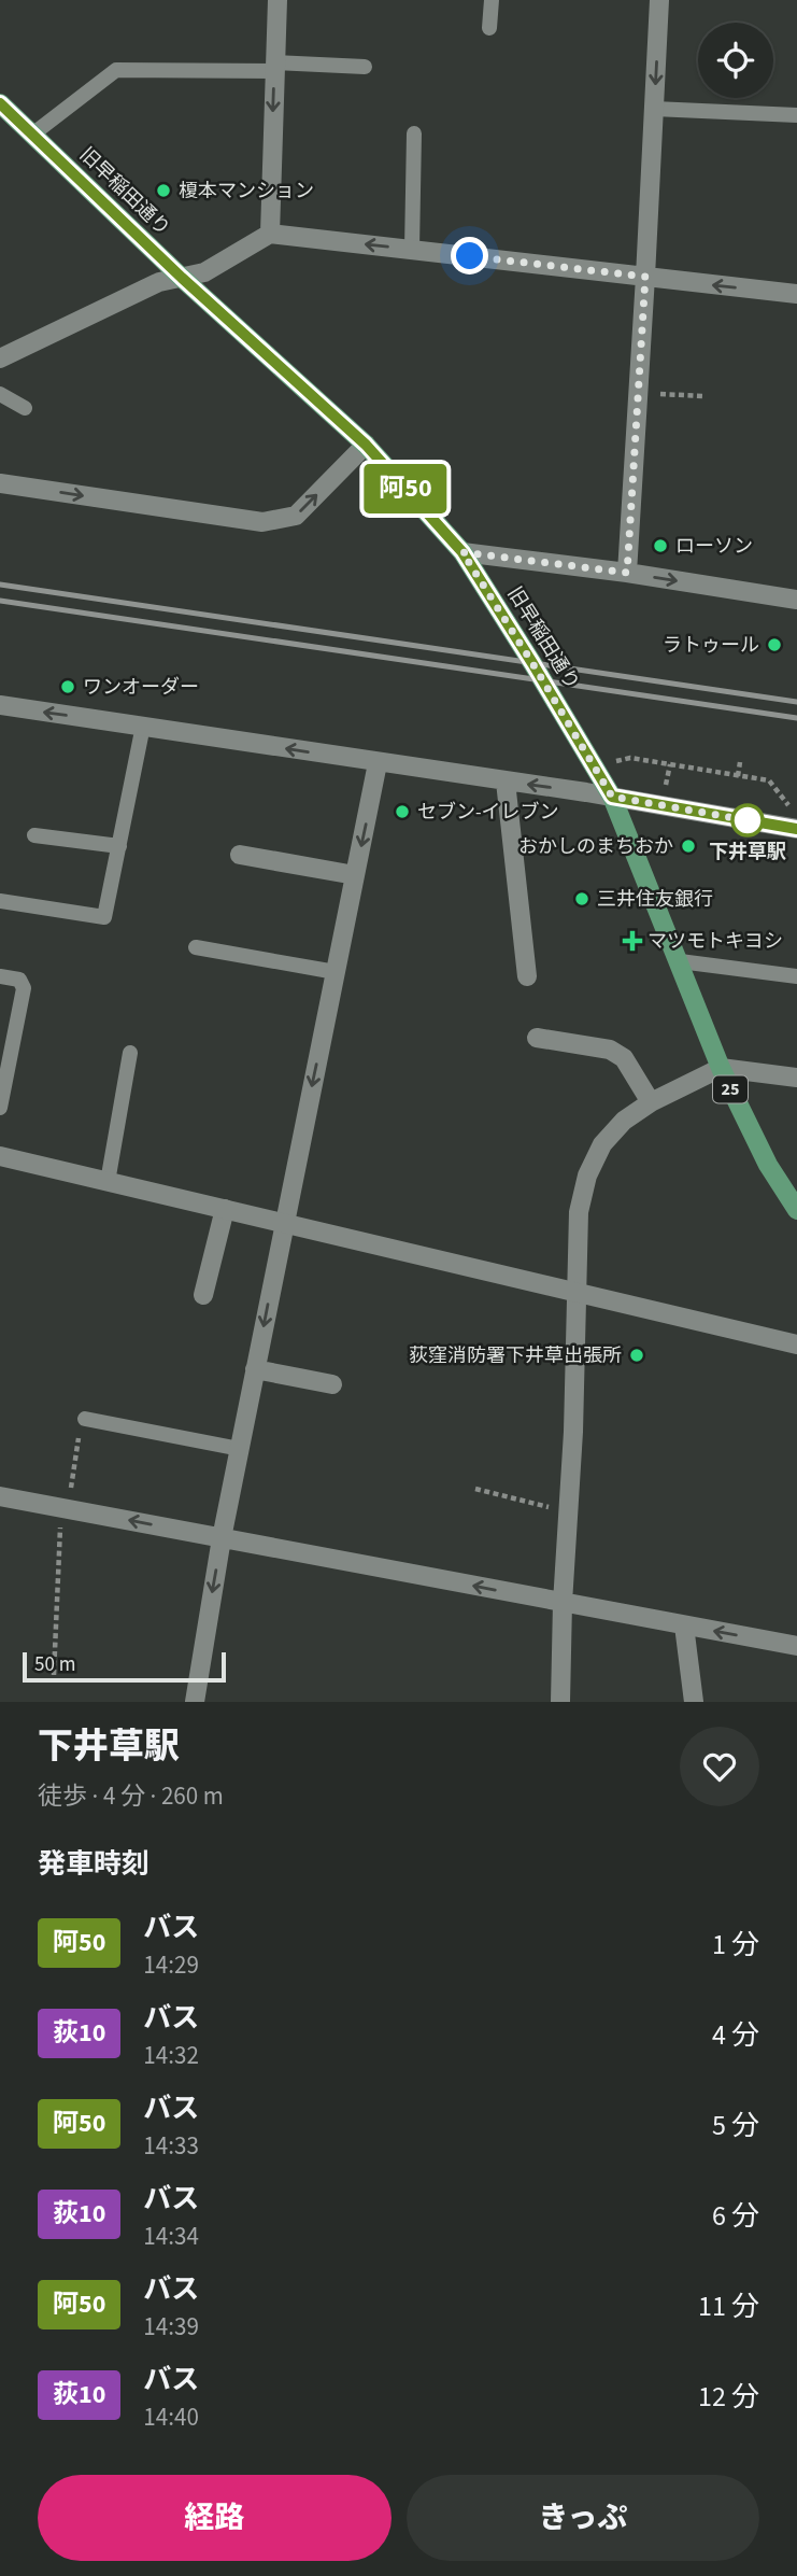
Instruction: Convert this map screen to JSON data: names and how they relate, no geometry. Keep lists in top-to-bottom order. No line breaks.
{"streets":{"main road":["旧早稲田通り","25"]},"places":{"other":["榎本マンション","ローソン","ラトゥール","ワンオーダー","セブン-イレブン","下井草駅","おかしのまちおか","三井住友銀行","荻窪消防署下井草出張所"],"health":["マツモトキヨシ"]},"lines":["bus line 阿50"],"scale_bar":"50 m","page":{"on_map":"阿50","scale":"50 m","heading":[["下井草駅","徒歩 · 4 分 · 260 m"],"発車時刻"],"list":[{"mark":"阿50","name":"バス","note":"14:29","value":"1 分"},{"mark":"荻10","name":"バス","note":"14:32","value":"4 分"},{"mark":"阿50","name":"バス","note":"14:33","value":"5 分"},{"mark":"荻10","name":"バス","note":"14:34","value":"6 分"},{"mark":"阿50","name":"バス","note":"14:39","value":"11 分"},{"mark":"荻10","name":"バス","note":"14:40","value":"12 分"}],"buttons":["経路","きっぷ"]}}
